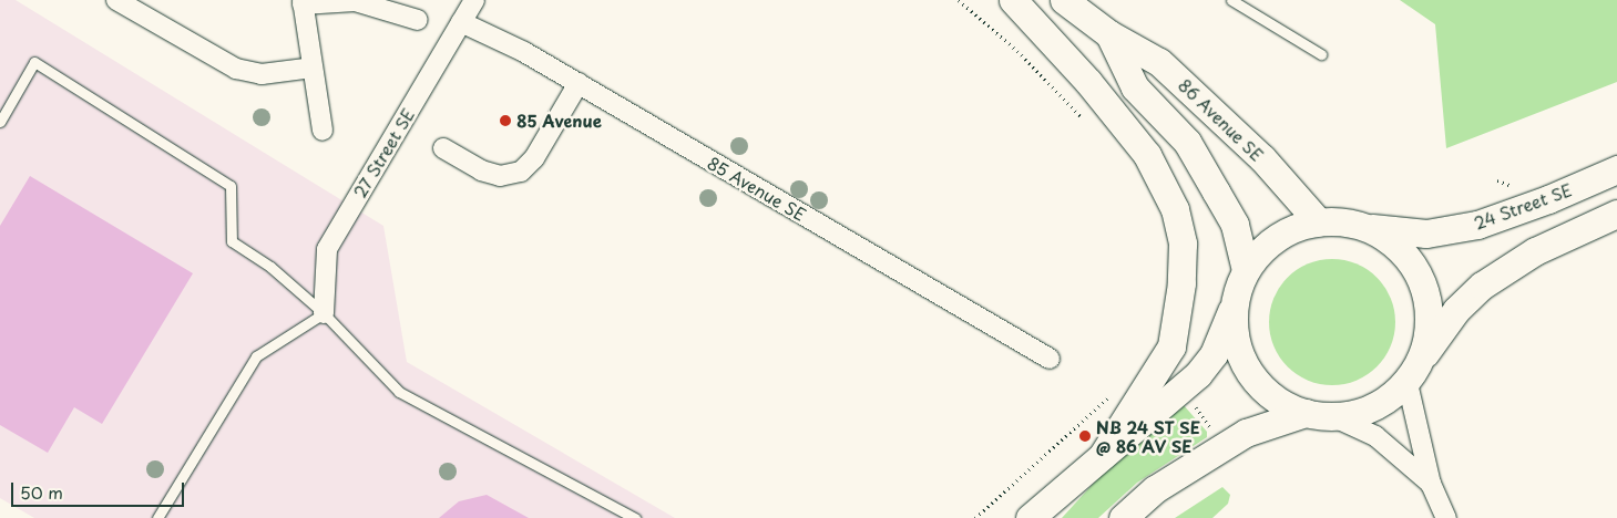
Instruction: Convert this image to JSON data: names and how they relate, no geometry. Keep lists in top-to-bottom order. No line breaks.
{"streets":{"main road":["86 Avenue SE","24 Street SE"],"street":["27 Street SE","85 Avenue SE"]},"crossings":[["86 Avenue SE","24 Street SE"],["27 Street SE","85 Avenue SE"]],"places":["85 Avenue","NB 24 ST SE @ 86 AV SE"],"scale_bar":"50 m"}
